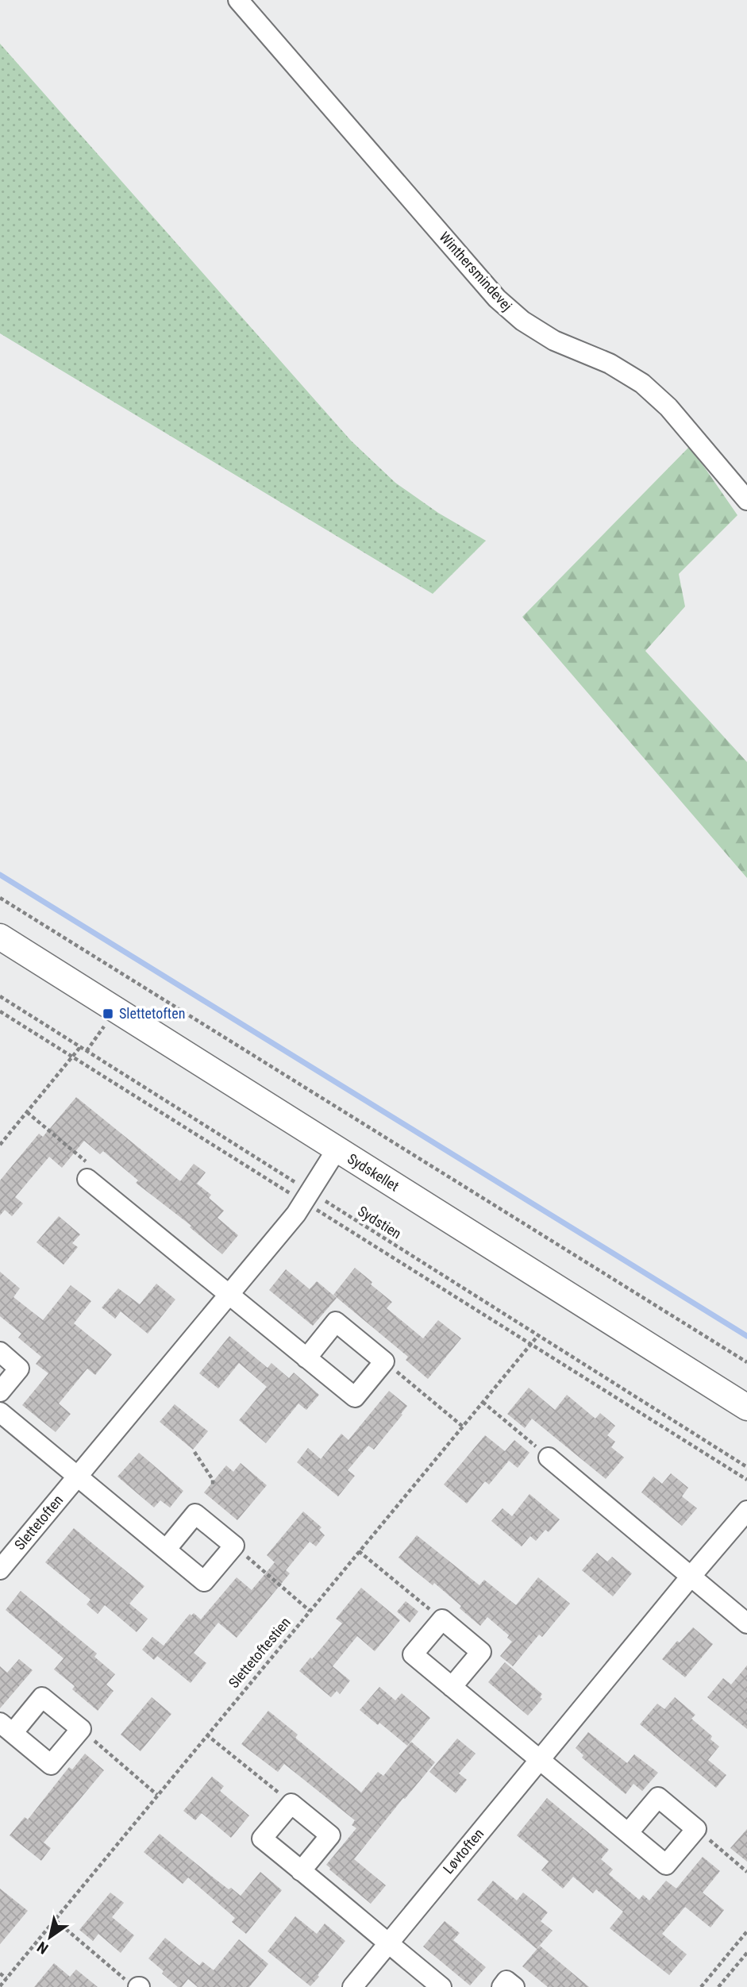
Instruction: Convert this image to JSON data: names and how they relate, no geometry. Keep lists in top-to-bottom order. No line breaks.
{"streets":{"street":["Winthersmindevej","Sydskellet","Slettetoften","Løvtoften"],"path":["Sydstien","Slettetoftestien"]},"crossings":[["Sydskellet","Slettetoften"],["Sydstien","Slettetoften"],["Sydstien","Slettetoftestien"]],"places":{"transit":["Slettetoften"]},"north":"bottom left"}
